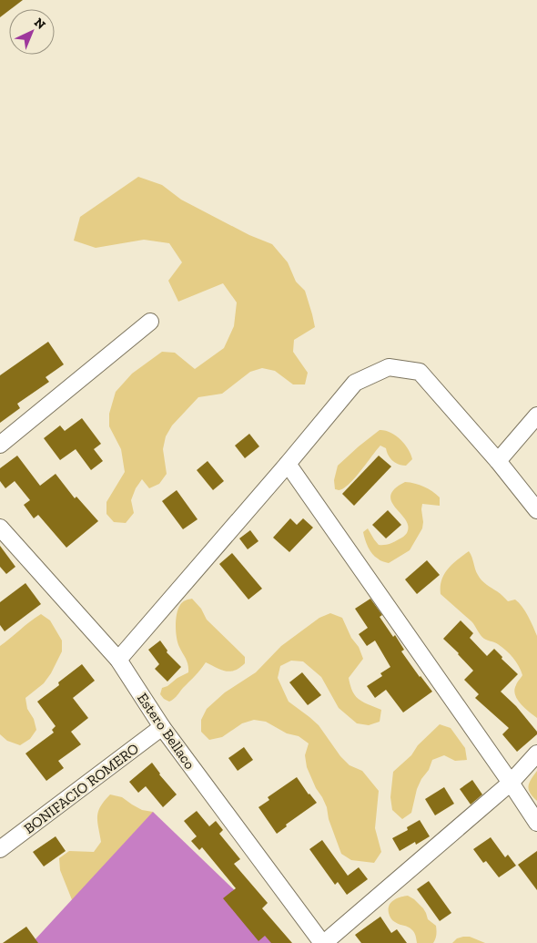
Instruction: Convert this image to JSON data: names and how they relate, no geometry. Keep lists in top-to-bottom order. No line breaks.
{"streets":{"street":["Estero Bellaco","BONIFACIO ROMERO"]},"crossings":[["Estero Bellaco","BONIFACIO ROMERO"]],"north":"top right"}
